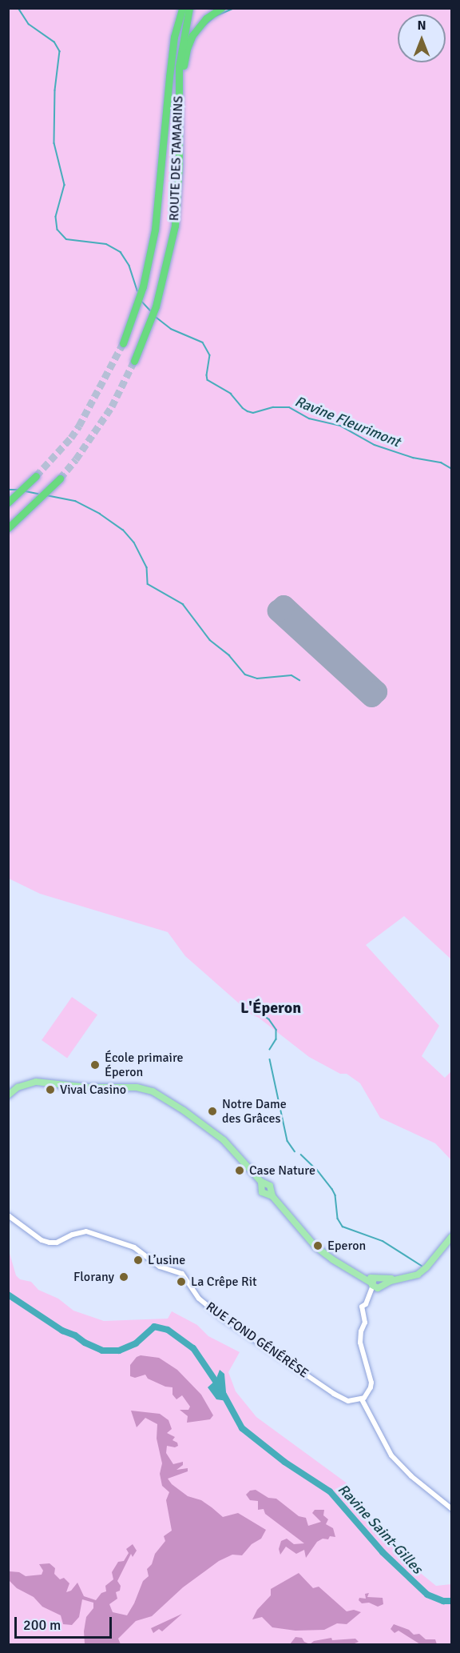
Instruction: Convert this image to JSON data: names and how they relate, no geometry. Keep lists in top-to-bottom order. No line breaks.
{"streets":{"highway":["ROUTE DES TAMARINS"],"street":["RUE FOND GÉNÉRÈSE"]},"districts":["L'Éperon"],"water":["Ravine Fleurimont","Ravine Saint-Gilles"],"places":["École primaire Éperon","Vival Casino","Notre Dame des Grâces","Case Nature","Eperon","L’usine","Florany","La Crêpe Rit"],"scale_bar":"200 m","north":"top"}
